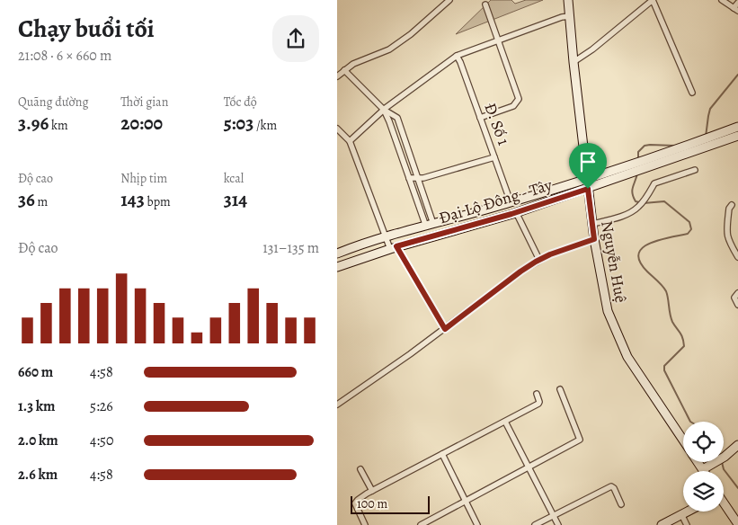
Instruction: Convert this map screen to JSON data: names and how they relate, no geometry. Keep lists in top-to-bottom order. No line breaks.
{"streets":{"street":["Đ. Số 1","Đại Lộ Đông - Tây","Nguyễn Huệ"]},"crossings":[["Đ. Số 1","Đại Lộ Đông - Tây"],["Đại Lộ Đông - Tây","Nguyễn Huệ"]],"scale_bar":"100 m","page":{"heading":["Chạy buổi tối","21:08 · 6 × 660 m"],"stats":[["Quãng đường","3.96 km"],["Thời gian","20:00"],["Tốc độ","5:03 /km"],["Độ cao","36 m"],["Nhịp tim","143 bpm"],["kcal","314"]],"chart":["Độ cao","131–135 m"],"list":[{"name":"660 m","note":"4:58"},{"name":"1.3 km","note":"5:26"},{"name":"2.0 km","note":"4:50"},{"name":"2.6 km","note":"4:58"}],"scale":"100 m"}}
